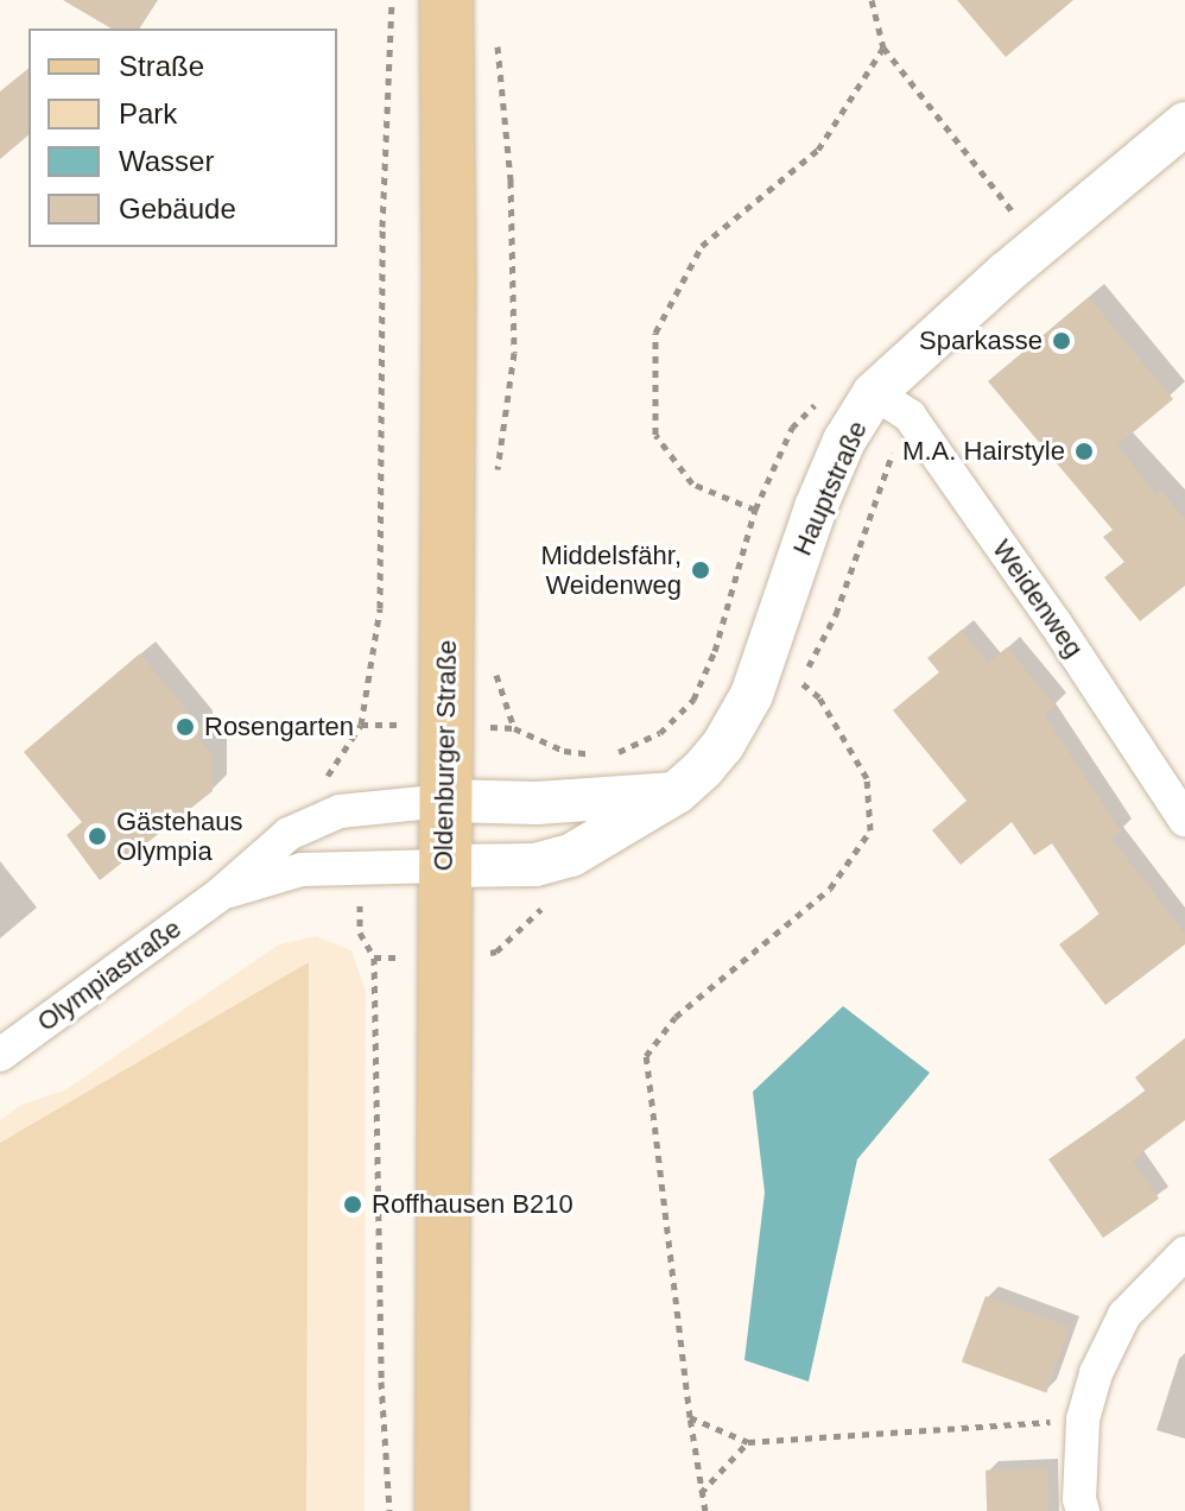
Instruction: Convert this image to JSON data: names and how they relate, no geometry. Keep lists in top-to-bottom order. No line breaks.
{"streets":{"main road":["Oldenburger Straße"],"street":["Hauptstraße","Weidenweg","Olympiastraße"]},"crossings":[["Hauptstraße","Weidenweg"],["Hauptstraße","Oldenburger Straße"],["Hauptstraße","Olympiastraße"],["Oldenburger Straße","Olympiastraße"]],"places":["Sparkasse","M.A. Hairstyle","Middelsfähr, Weidenweg","Rosengarten","Gästehaus Olympia","Roffhausen B210"],"legend":["Straße","Park","Wasser","Gebäude"]}
